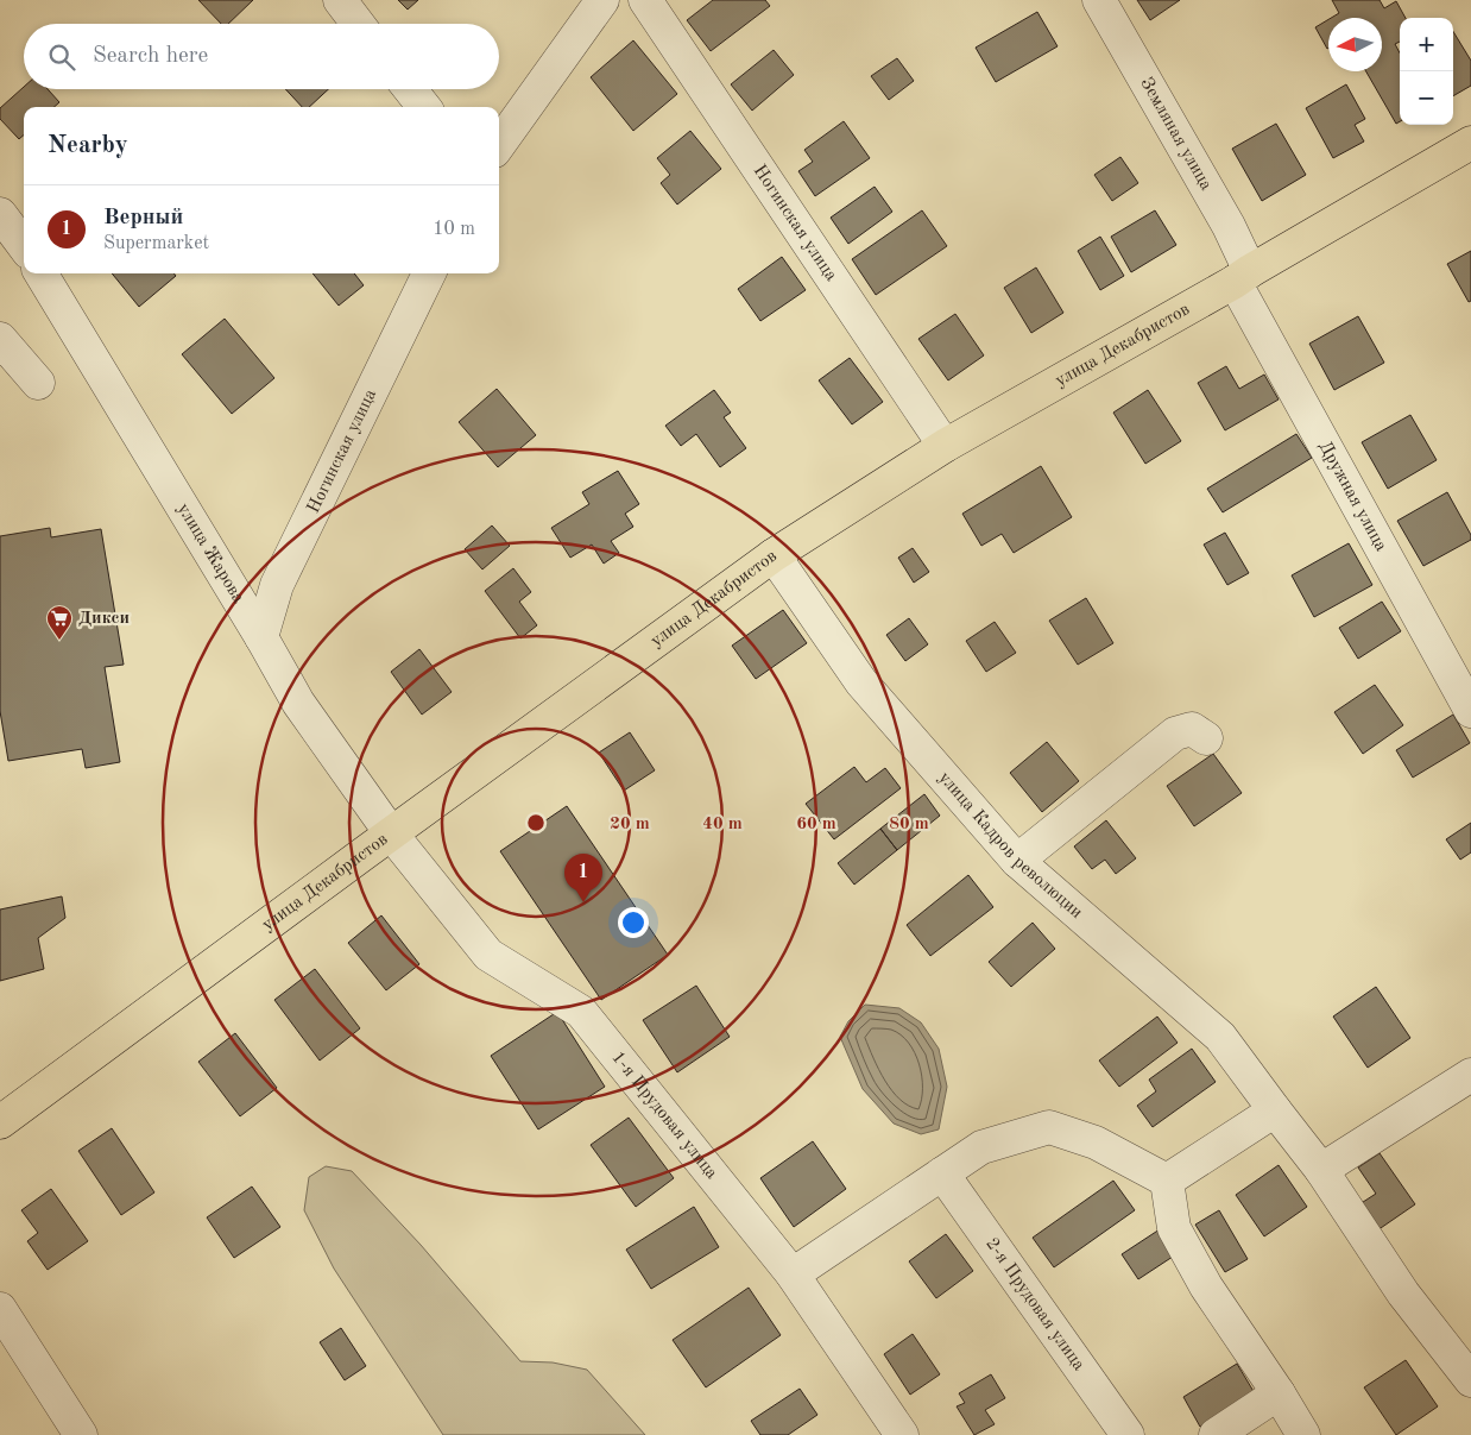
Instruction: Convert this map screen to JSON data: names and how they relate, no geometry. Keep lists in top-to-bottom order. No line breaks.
{"streets":{"highway":["улица Декабристов"],"street":["Земляная улица","Ногинская улица","Дружная улица","улица Жарова","улица Кадров революции","1-я Прудовая улица","2-я Прудовая улица"]},"crossings":[["Земляная улица","улица Декабристов"],["Земляная улица","Дружная улица"],["Ногинская улица","улица Декабристов"],["Ногинская улица","улица Жарова"],["улица Декабристов","Дружная улица"],["улица Декабристов","улица Жарова"],["улица Декабристов","улица Кадров революции"],["улица Декабристов","1-я Прудовая улица"],["улица Жарова","1-я Прудовая улица"]],"places":{"supermarket":["Дикси"]},"north":"left","page":{"map_buttons":["+","−"],"search":"Search here","heading":"Nearby","list":[{"mark":"1","name":"Верный","note":"Supermarket","value":"10 m"}],"pins":"1"},"rings":["20 m","40 m","60 m","80 m"]}
